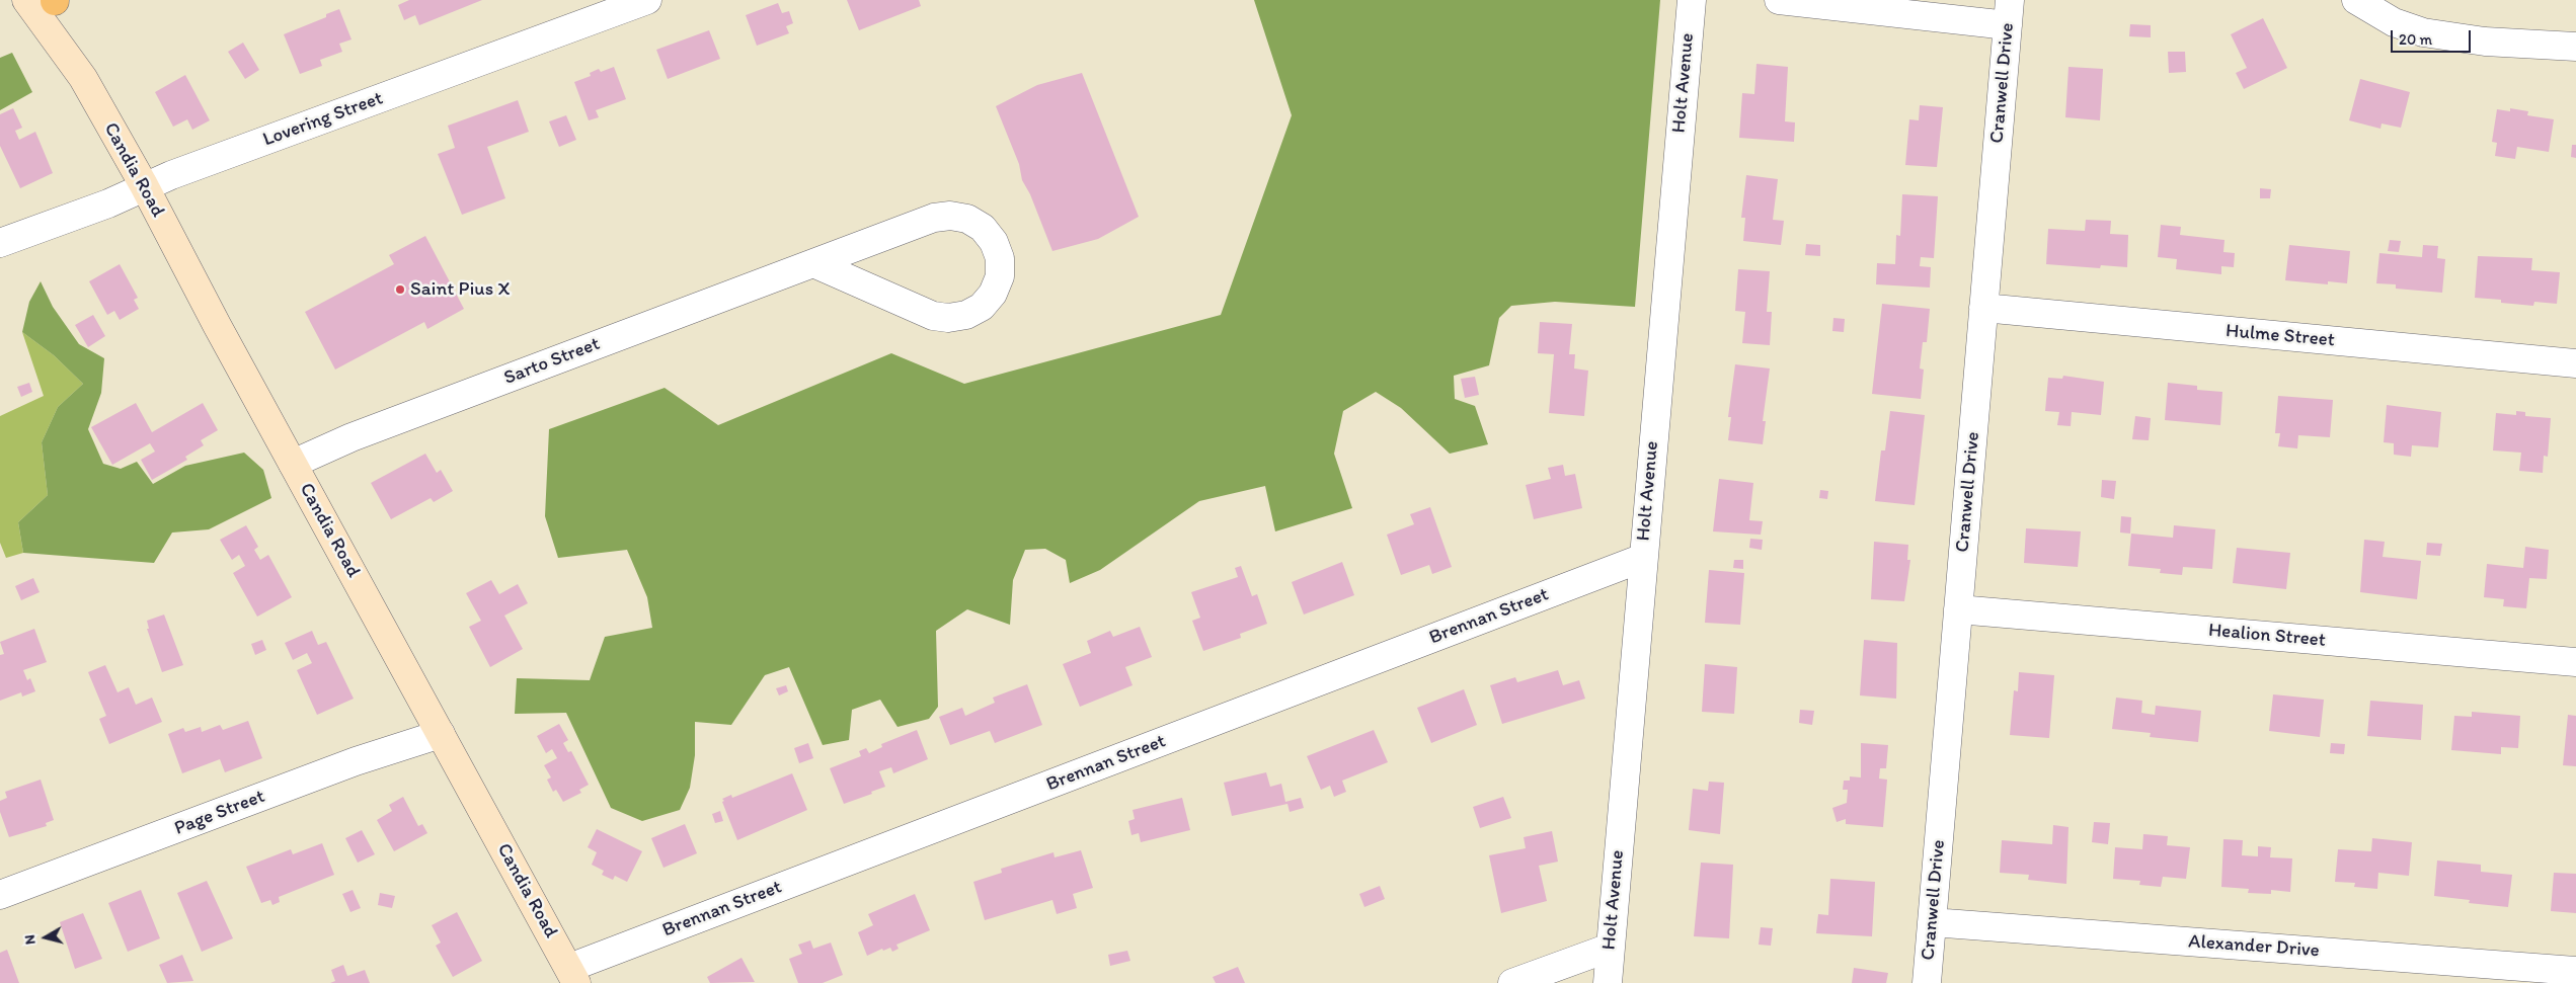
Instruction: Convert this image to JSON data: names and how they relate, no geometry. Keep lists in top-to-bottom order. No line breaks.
{"streets":{"main road":["Candia Road"],"street":["Holt Avenue","Cranwell Drive","Lovering Street","Hulme Street","Sarto Street","Brennan Street","Healion Street","Page Street","Alexander Drive"]},"crossings":[["Holt Avenue","Brennan Street"],["Cranwell Drive","Hulme Street"],["Cranwell Drive","Healion Street"],["Cranwell Drive","Alexander Drive"],["Lovering Street","Candia Road"],["Candia Road","Sarto Street"],["Candia Road","Brennan Street"],["Candia Road","Page Street"]],"places":["Saint Pius X"],"scale_bar":"20 m","north":"left"}
